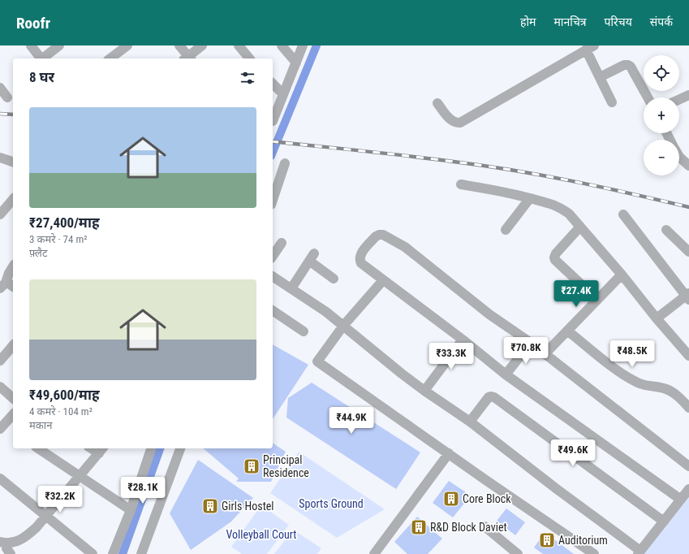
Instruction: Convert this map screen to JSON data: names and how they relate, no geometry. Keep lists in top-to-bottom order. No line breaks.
{"parks":["Sports Ground","Volleyball Court"],"places":{"building":["Principal Residence","Core Block","Girls Hostel","R&D Block Daviet","Auditorium"]},"page":{"header":"Roofr","nav":["होम","मानचित्र","परिचय","संपर्क"],"map_buttons":["+","−"],"heading":"8 घर","list":[{"name":"₹27,400/माह","note":"3 कमरे · 74 m² · फ़्लैट"},{"name":"₹49,600/माह","note":"4 कमरे · 104 m² · मकान"}],"price":["₹27.4K","₹70.8K","₹48.5K","₹33.3K","₹44.9K","₹49.6K","₹28.1K","₹32.2K"]}}
